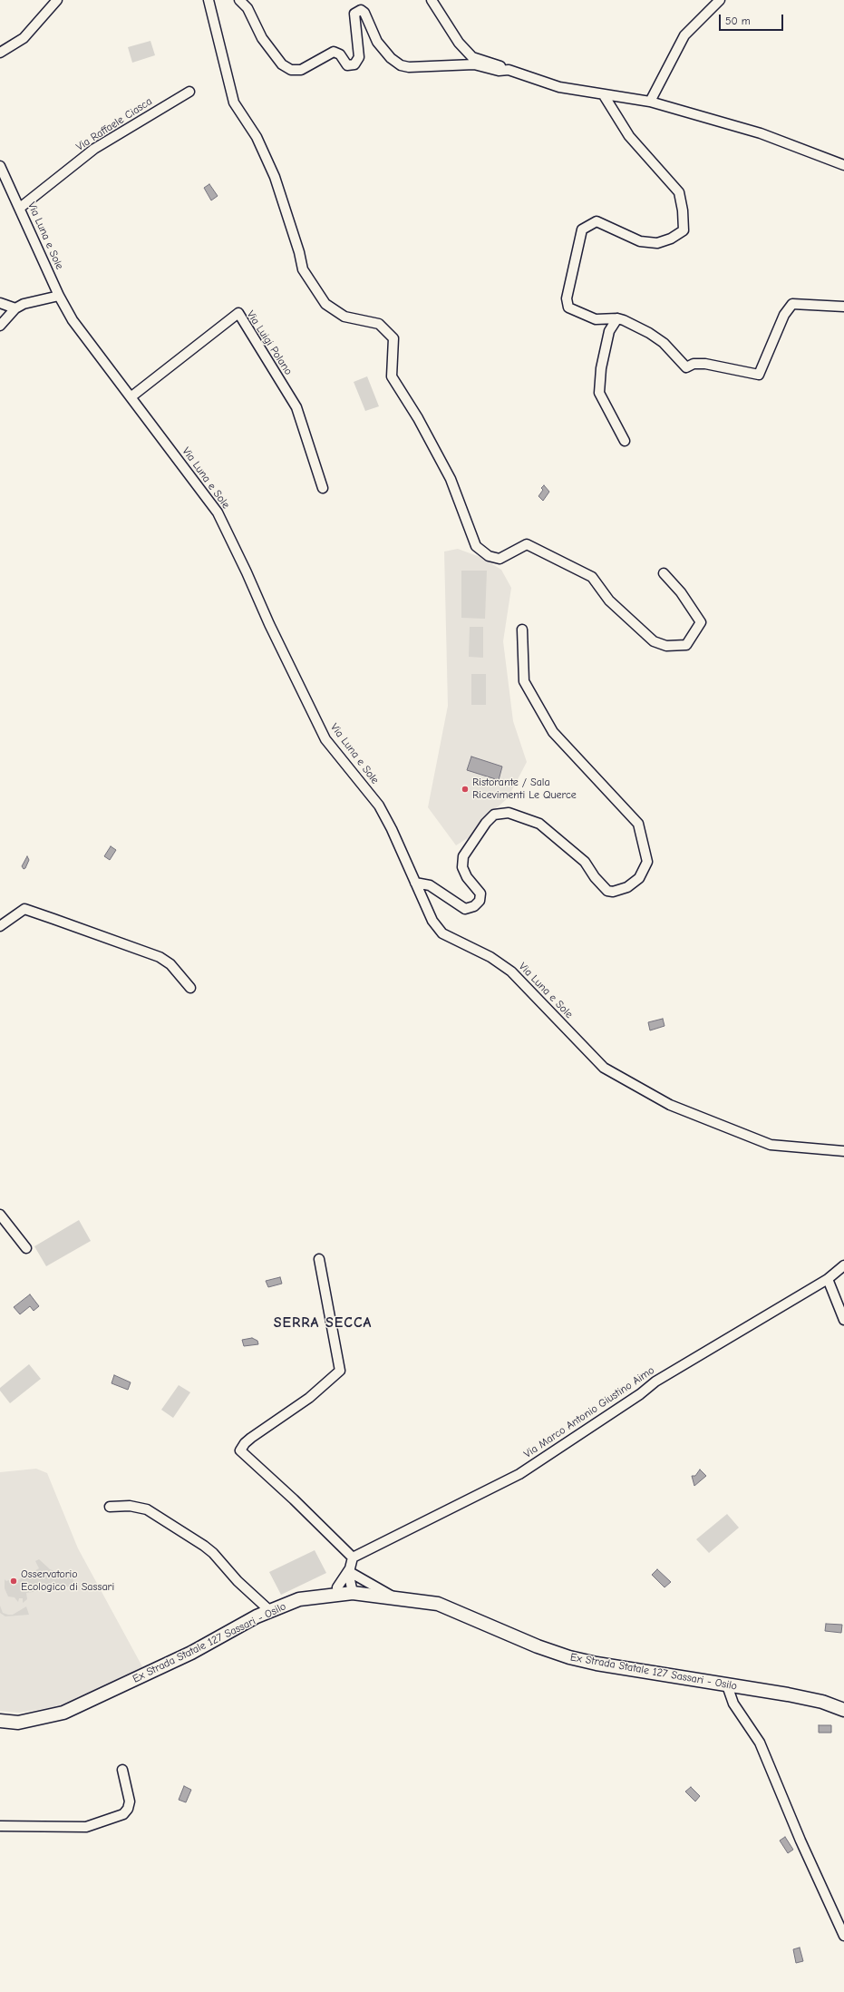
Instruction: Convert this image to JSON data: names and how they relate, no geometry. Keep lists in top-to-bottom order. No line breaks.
{"streets":{"main road":["Ex Strada Statale 127 Sassari - Osilo"],"street":["Via Raffaele Ciasca","Via Luna e Sole","Via Luigi Polano","Via Marco Antonio Giustino Aimo"]},"crossings":[["Via Raffaele Ciasca","Via Luna e Sole"],["Via Luna e Sole","Via Luigi Polano"]],"districts":["SERRA SECCA"],"places":["Ristorante / Sala Ricevimenti Le Querce","Osservatorio Ecologico di Sassari"],"scale_bar":"50 m"}
